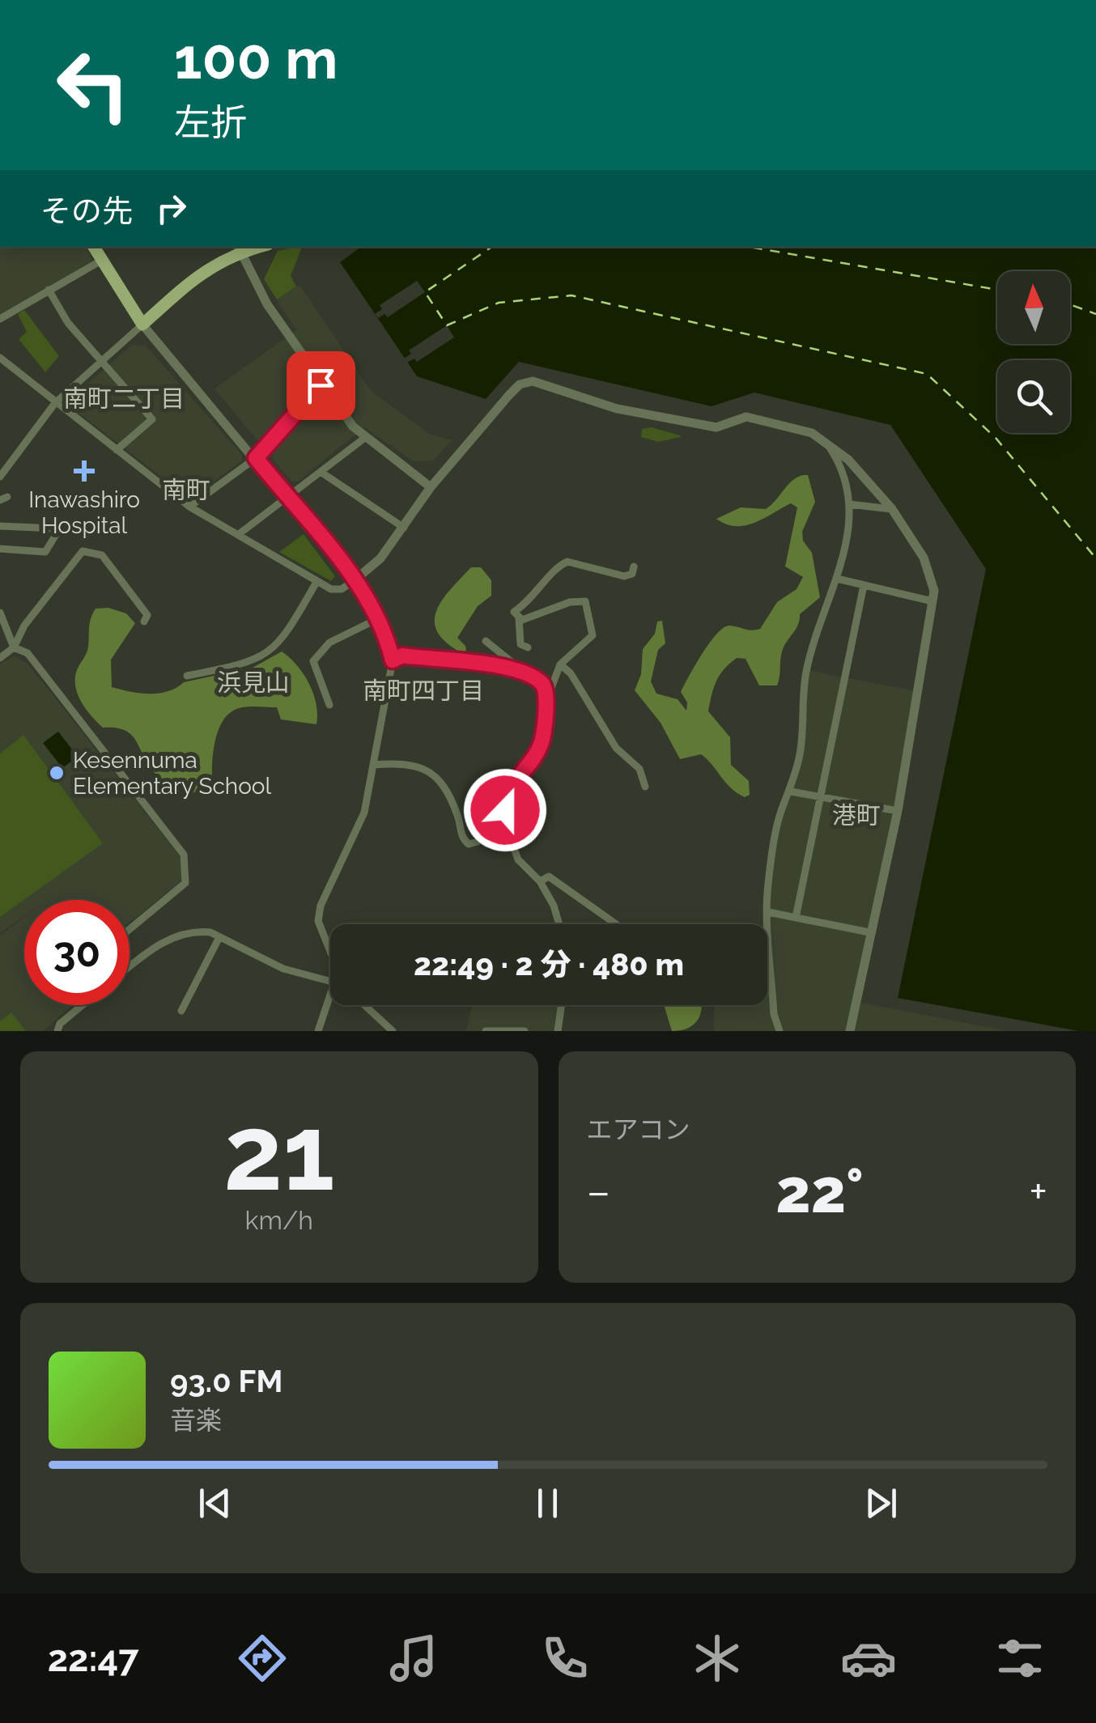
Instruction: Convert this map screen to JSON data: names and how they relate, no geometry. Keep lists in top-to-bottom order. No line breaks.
{"districts":["南町二丁目","南町","浜見山","南町四丁目","港町"],"places":{"health":["Inawashiro Hospital"],"other":["Kesennuma Elementary School"]},"north":"top","page":{"turn":["100 m","左折"],"then":"その先","limit":"30","trip":"22:49 · 2 分 · 480 m","tile":[["21","km/h"],"エアコン"],"heat":["−","22°","+"],"song":["93.0 FM","音楽"],"tabs":"22:47"}}
